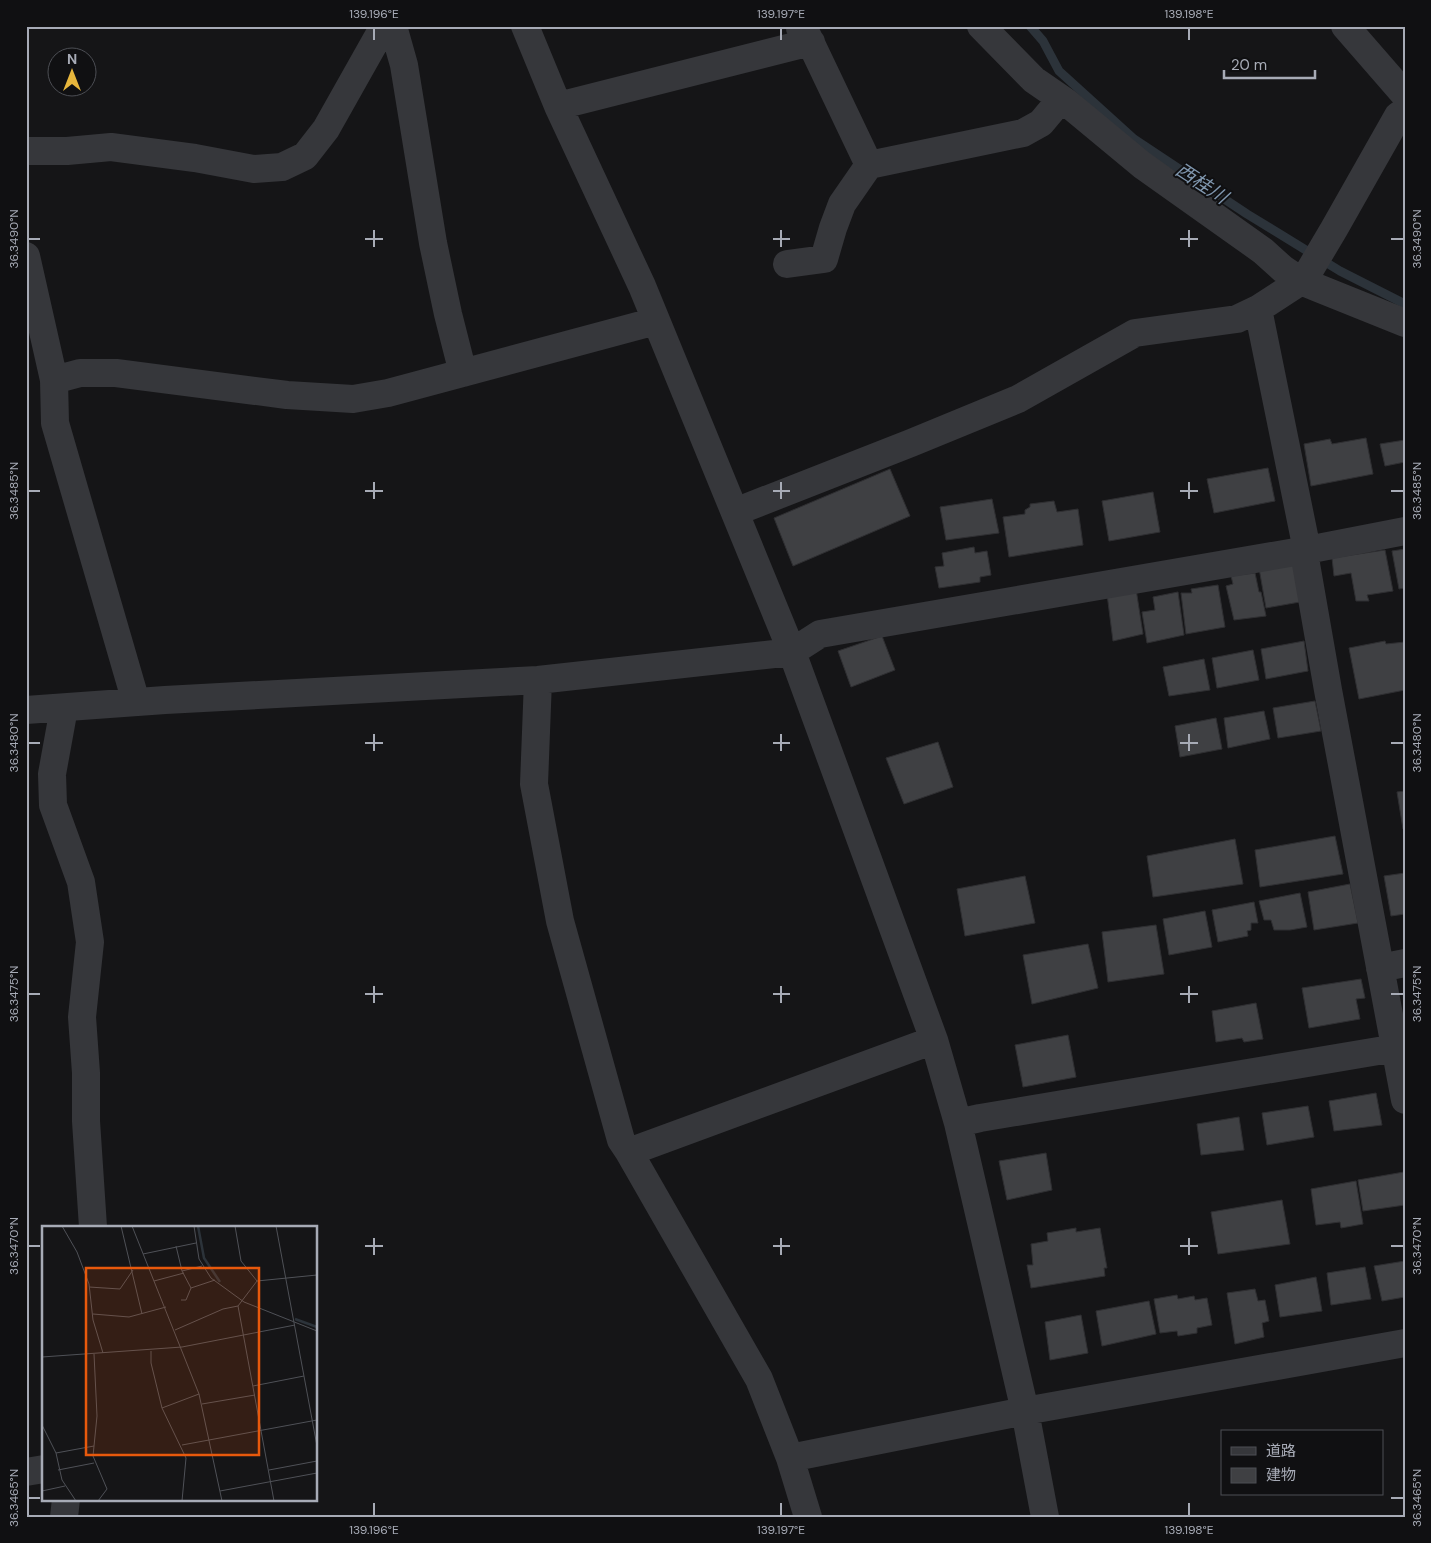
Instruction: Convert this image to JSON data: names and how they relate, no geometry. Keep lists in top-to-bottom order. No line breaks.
{"water":["西桂川"],"legend":["道路","建物"],"scale_bar":"20 m","north":"top","coordinates":["139.196°E","139.197°E","139.198°E","36.3490°N","36.3485°N","36.3480°N","36.3475°N","36.3470°N","36.3465°N"]}
